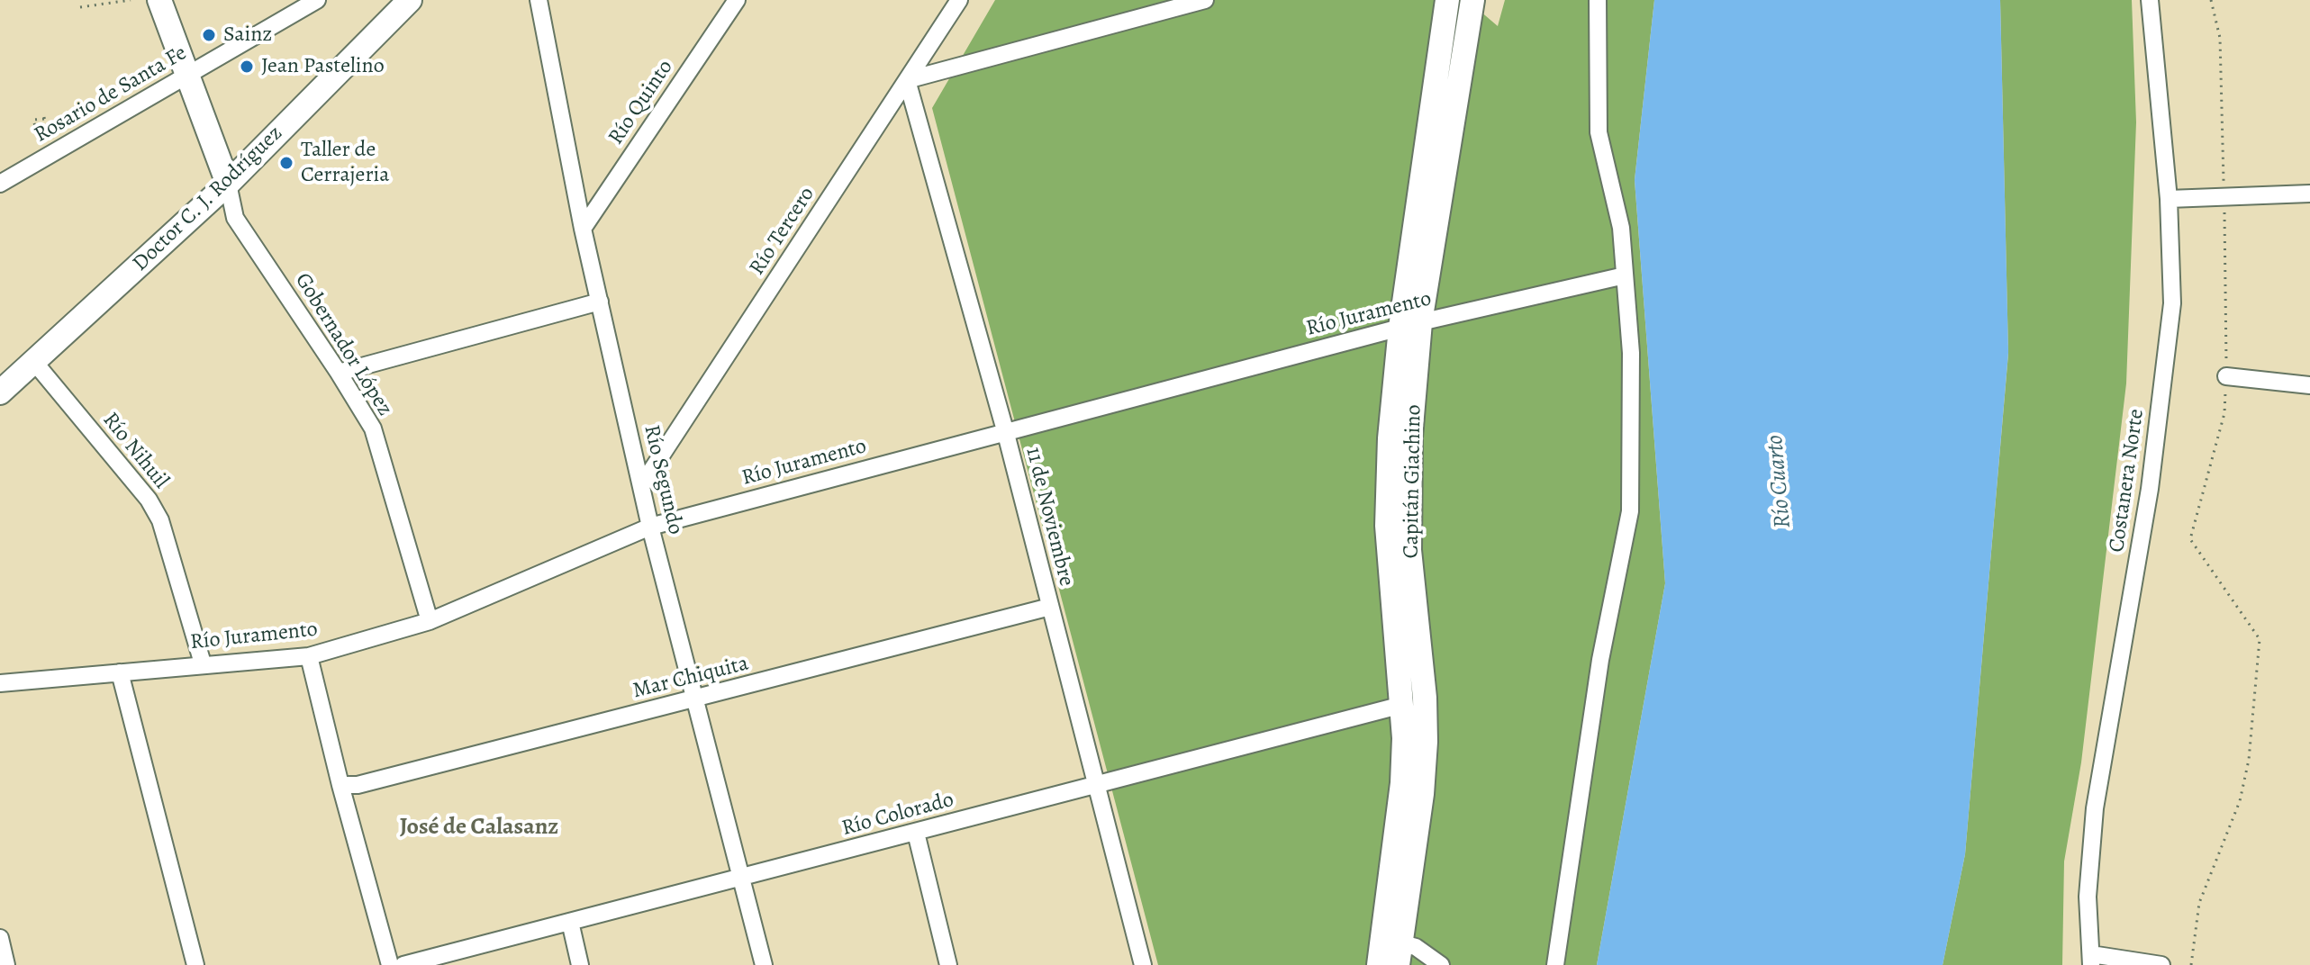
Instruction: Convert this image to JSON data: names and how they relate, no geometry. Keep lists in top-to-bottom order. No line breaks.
{"streets":{"main road":["Doctor C. J. Rodríguez","Capitán Giachino"],"street":["Rosario de Santa Fe","Río Quinto","Río Tercero","Río Juramento","Gobernador López","Río Nihuil","Río Segundo","Costanera Norte","11 de Noviembre","Mar Chiquita","Río Colorado"]},"crossings":[["Río Quinto","Río Segundo"],["Doctor C. J. Rodríguez","Gobernador López"],["Doctor C. J. Rodríguez","Río Nihuil"],["Río Tercero","Río Segundo"],["Río Tercero","11 de Noviembre"],["Río Juramento","Gobernador López"],["Río Juramento","Río Nihuil"],["Río Juramento","Río Segundo"],["Río Juramento","Capitán Giachino"],["Río Juramento","11 de Noviembre"],["Río Segundo","Mar Chiquita"],["Río Segundo","Río Colorado"],["Capitán Giachino","Río Colorado"],["11 de Noviembre","Mar Chiquita"],["11 de Noviembre","Río Colorado"]],"districts":["José de Calasanz"],"water":["Río Cuarto"],"places":["Sainz","Jean Pastelino","Taller de Cerrajeria"]}
